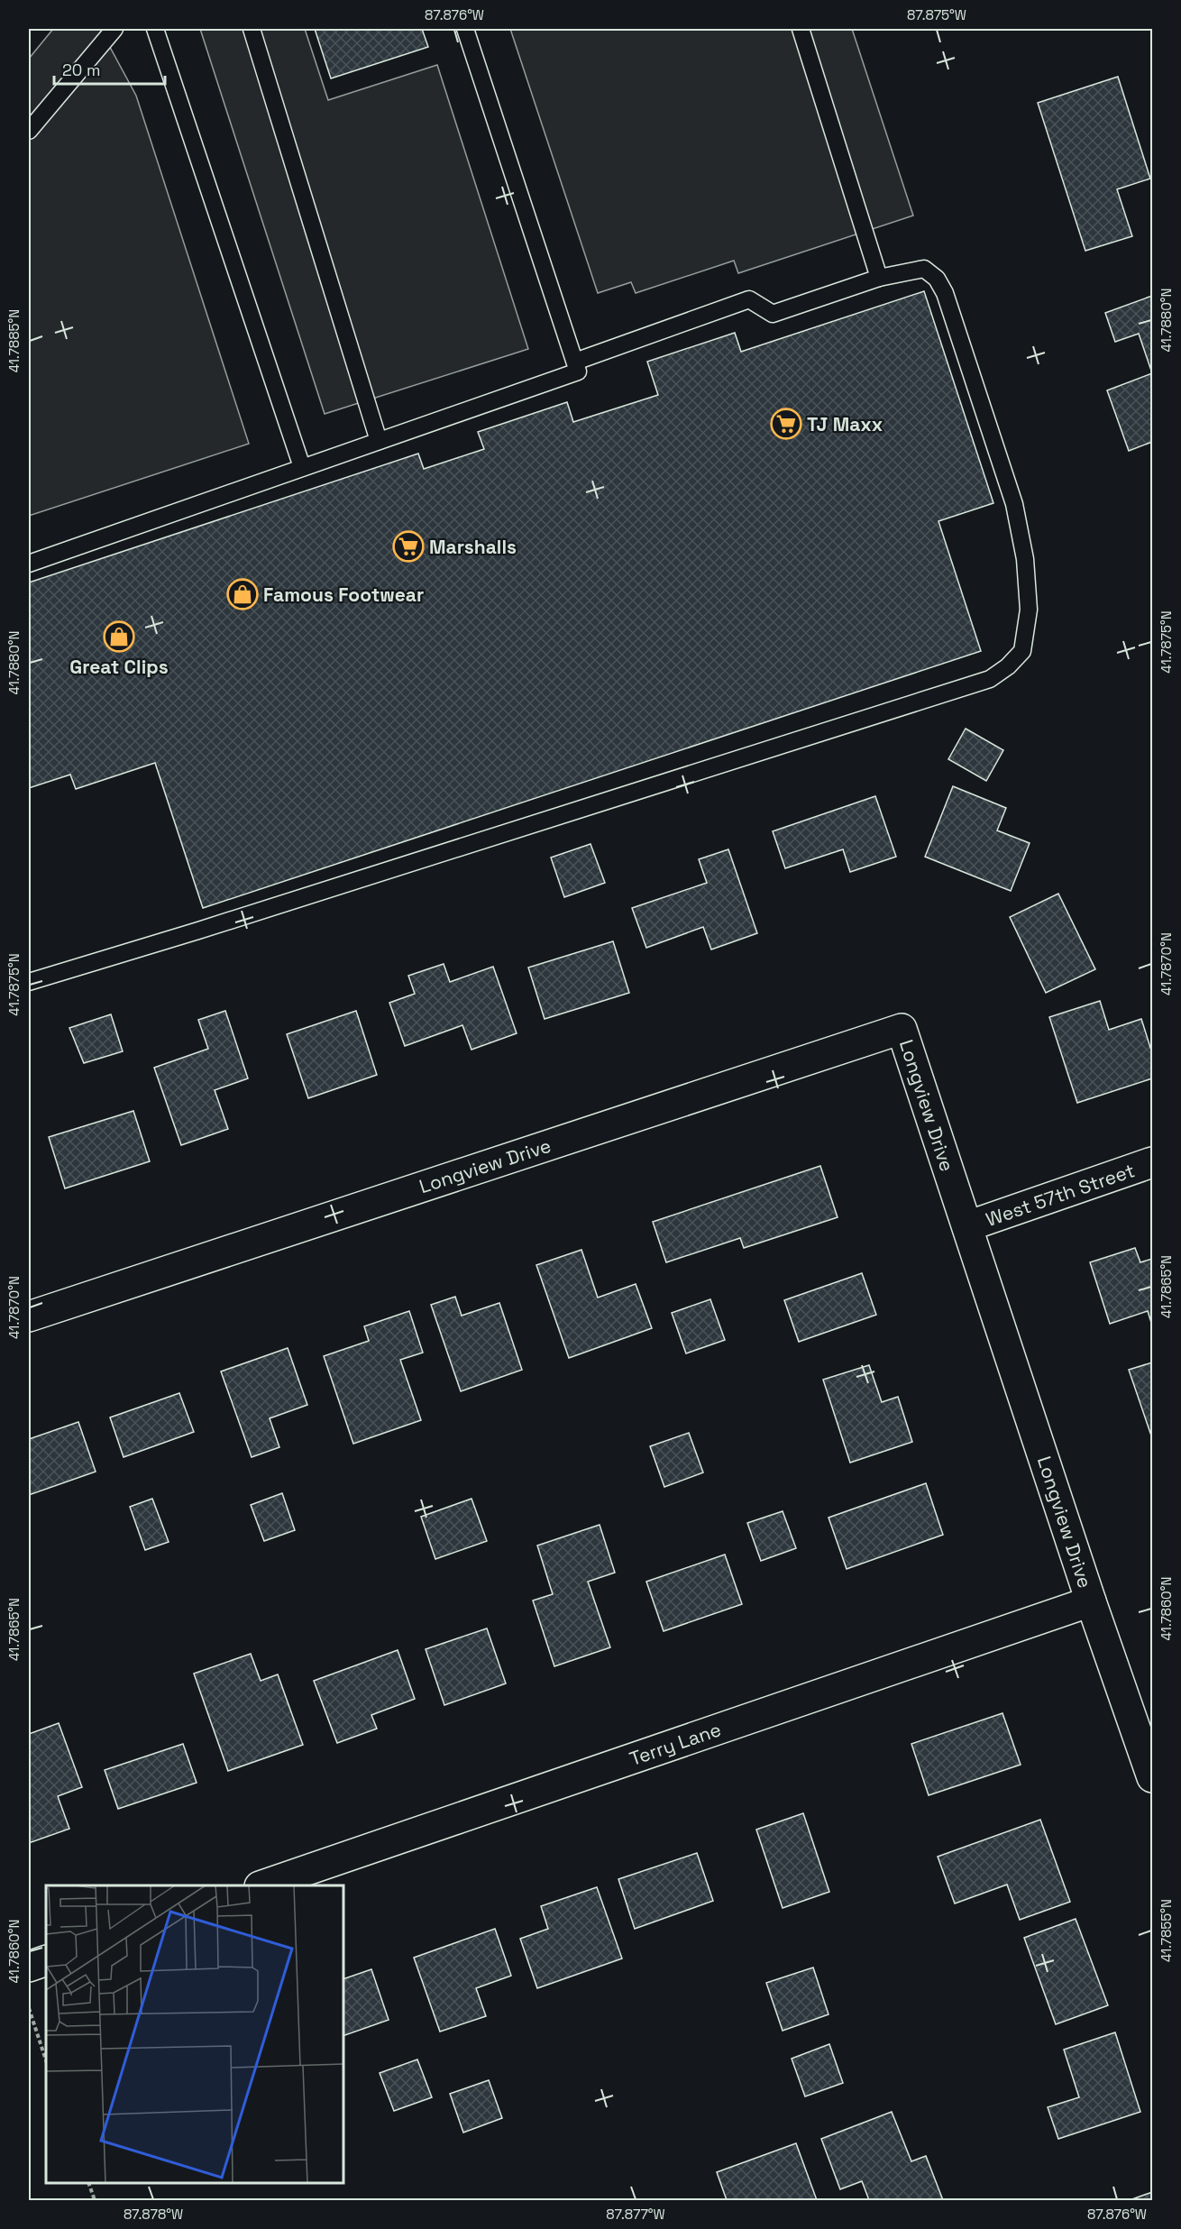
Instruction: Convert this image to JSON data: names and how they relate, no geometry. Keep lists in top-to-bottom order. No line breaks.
{"streets":{"street":["Longview Drive","West 57th Street","Terry Lane"]},"crossings":[["Longview Drive","West 57th Street"],["Longview Drive","Terry Lane"]],"places":{"supermarket":["TJ Maxx","Marshalls"],"shop":["Famous Footwear","Great Clips"]},"scale_bar":"20 m","coordinates":["87.876°W","87.875°W","41.7880°N","41.7885°N","41.7875°N","41.7870°N","41.7865°N","41.7860°N","41.7855°N","87.878°W","87.877°W"]}
